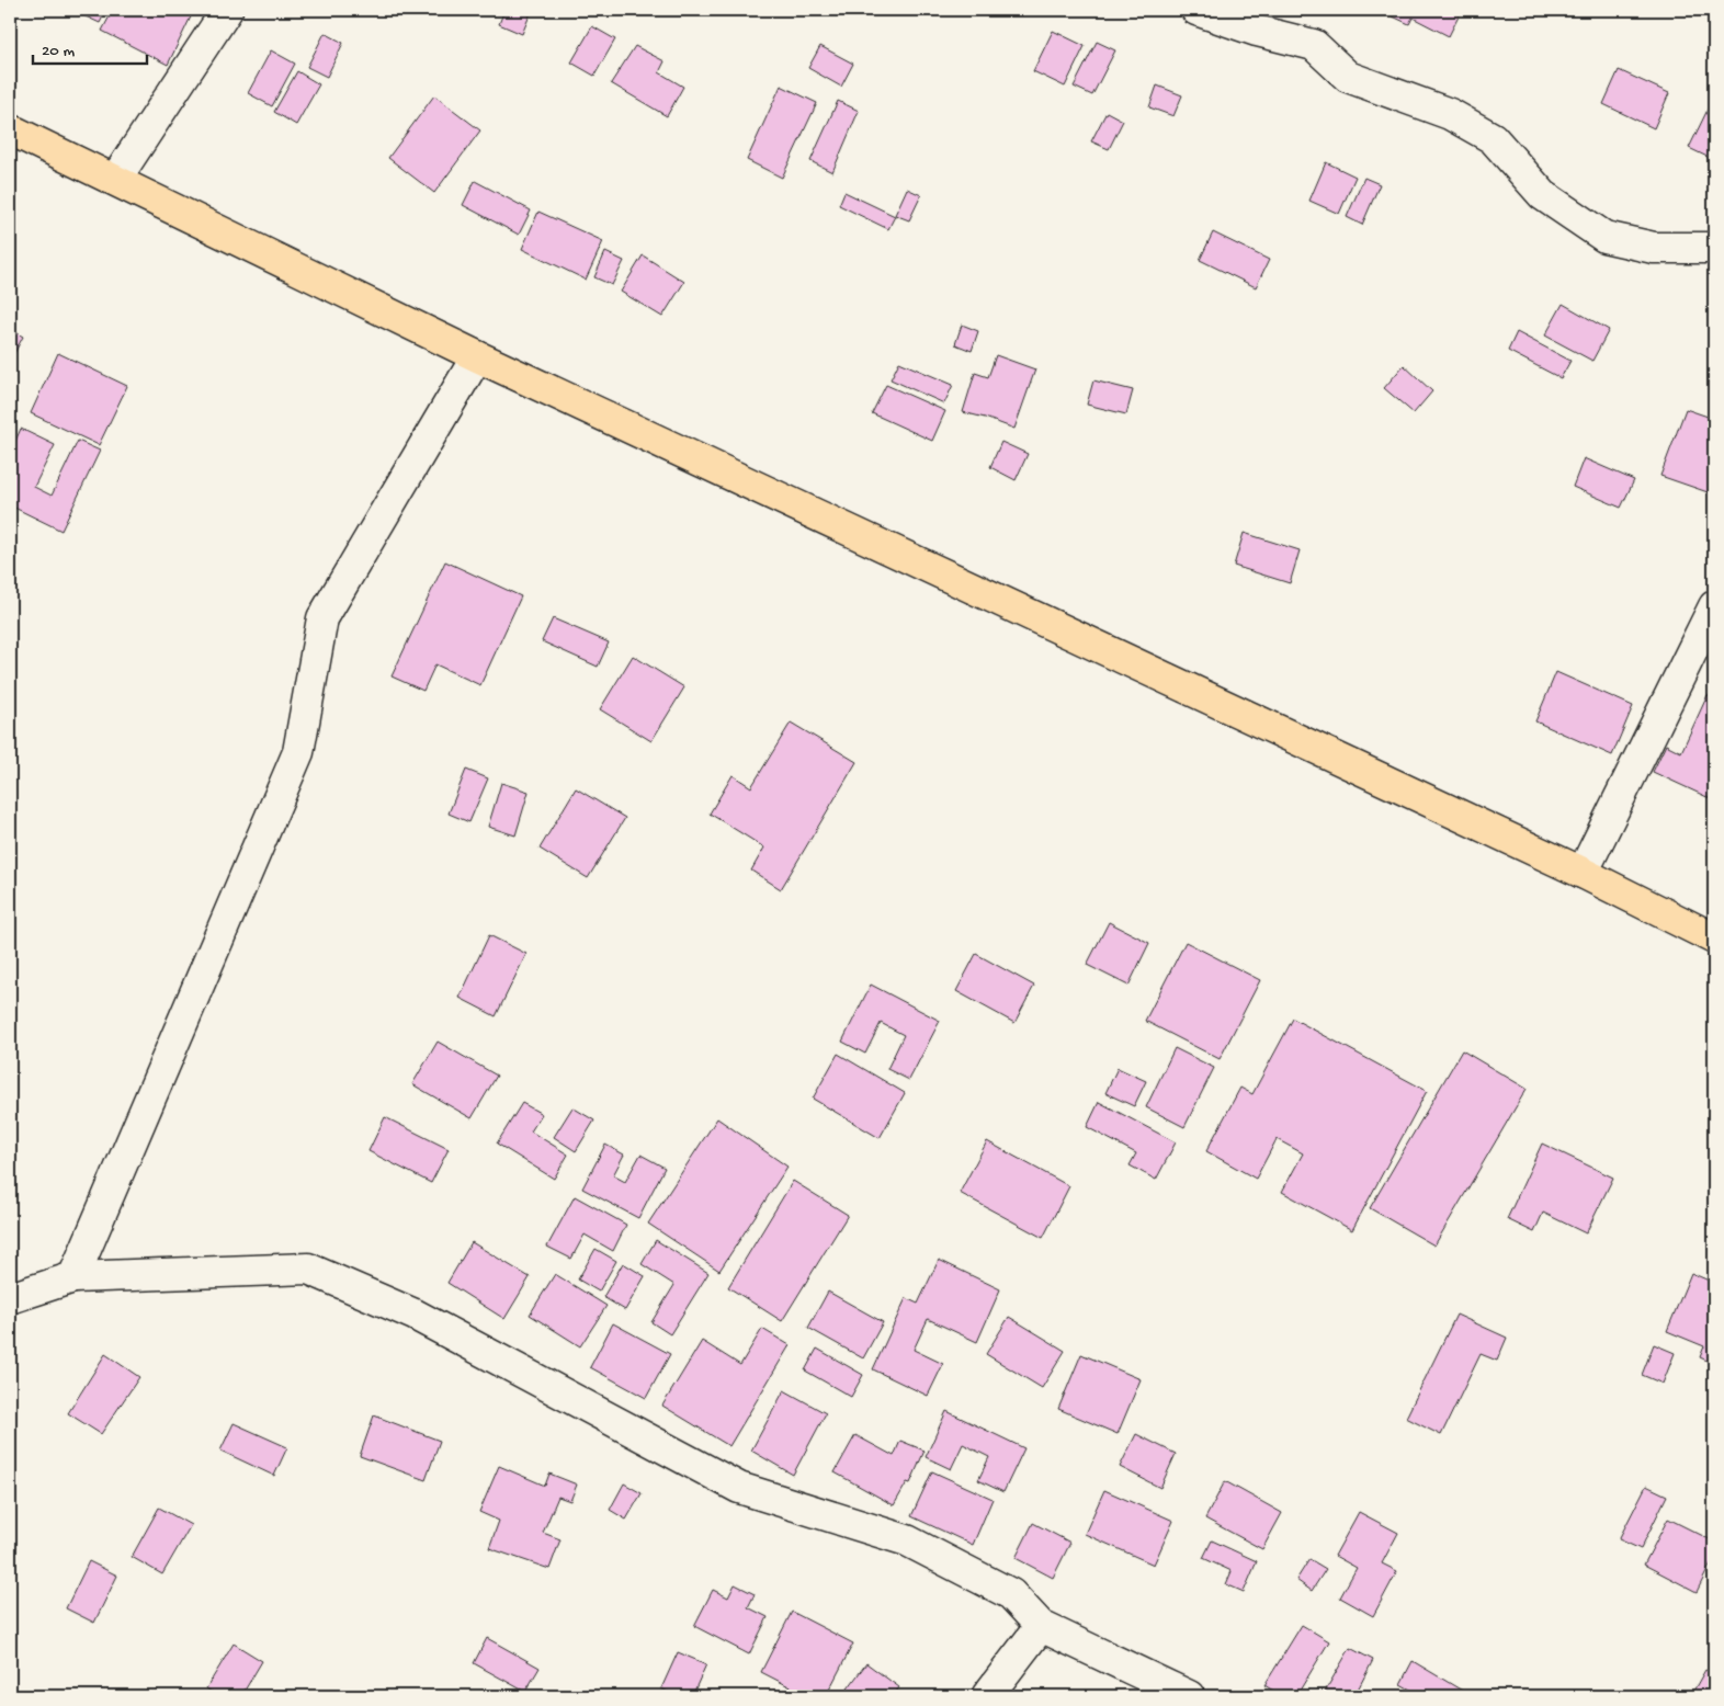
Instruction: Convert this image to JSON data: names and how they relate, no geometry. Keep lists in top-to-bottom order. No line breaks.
{"scale_bar":"20 m"}
